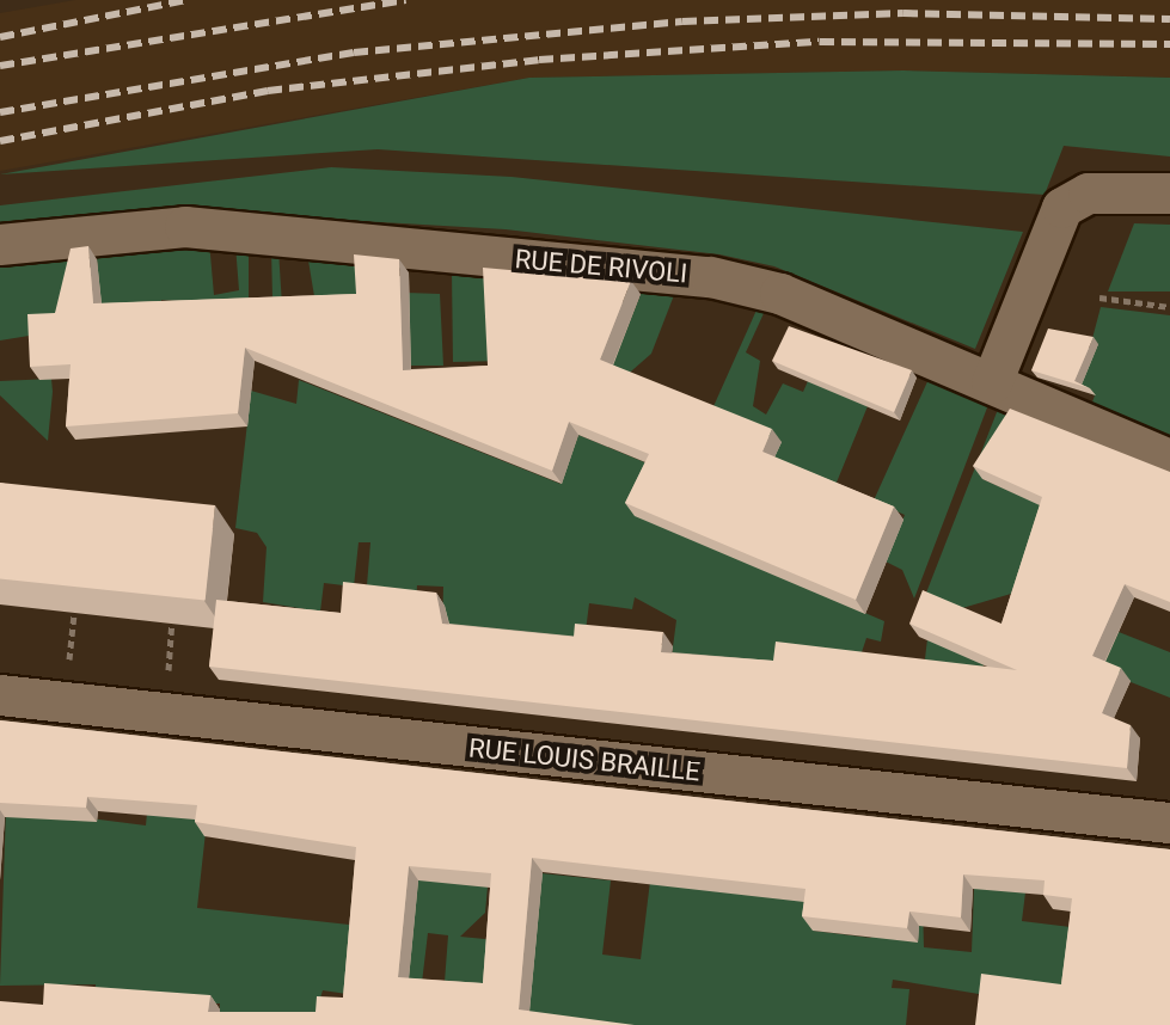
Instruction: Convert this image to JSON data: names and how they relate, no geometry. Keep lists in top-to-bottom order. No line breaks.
{"streets":{"street":["RUE DE RIVOLI","RUE LOUIS BRAILLE"]}}
